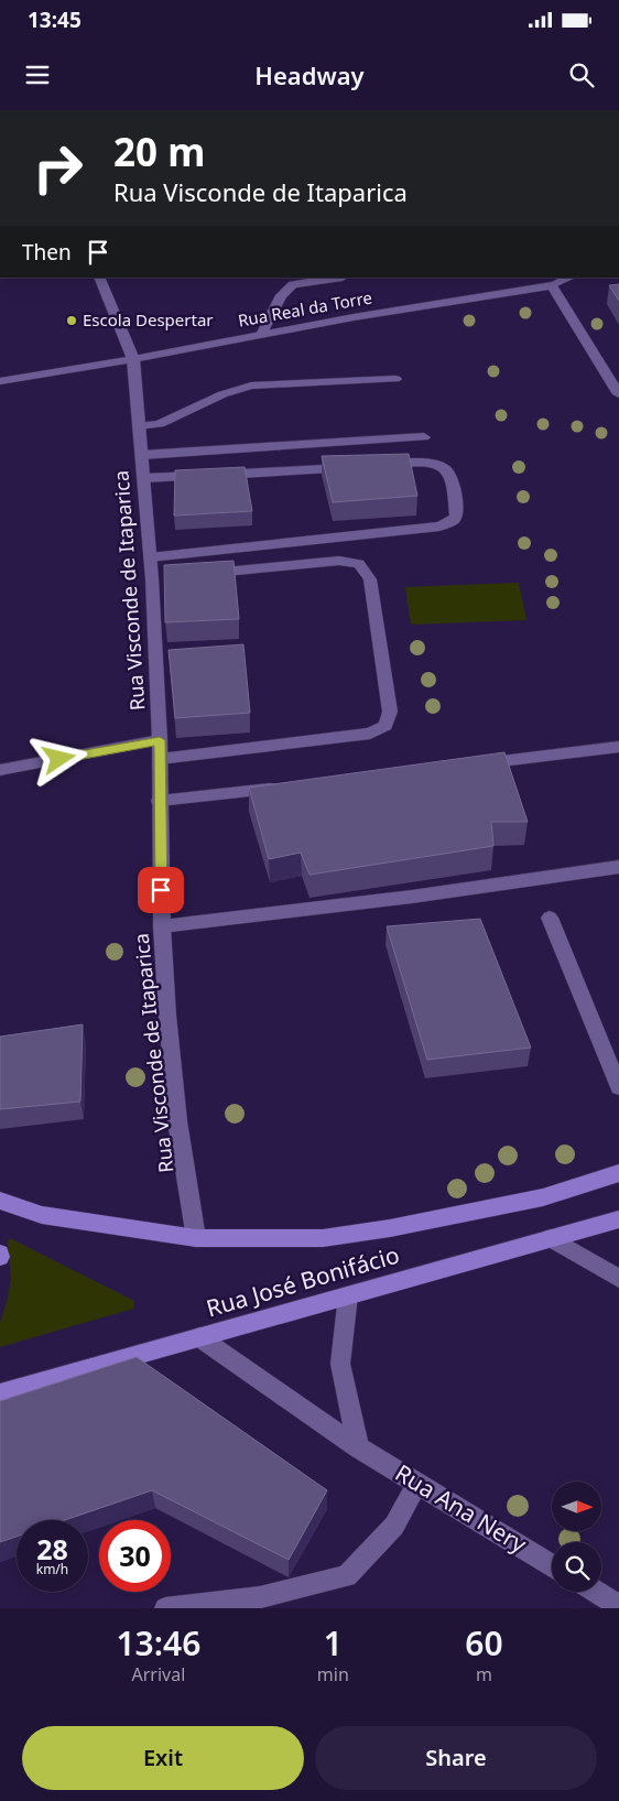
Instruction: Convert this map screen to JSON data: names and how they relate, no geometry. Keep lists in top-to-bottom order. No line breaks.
{"streets":{"main road":["Rua José Bonifácio"],"street":["Rua Real da Torre","Rua Visconde de Itaparica","Rua Ana Nery"]},"crossings":[["Rua Real da Torre","Rua Visconde de Itaparica"],["Rua Visconde de Itaparica","Rua José Bonifácio"],["Rua José Bonifácio","Rua Ana Nery"]],"places":["Escola Despertar"],"north":"right","page":{"status":"13:45","header":"Headway","turn":["20 m","Rua Visconde de Itaparica"],"then":"Then","speed":"28 km/h","limit":"30","eta":["13:46","Arrival","1","min","60","m"],"buttons":["Exit","Share"]}}
